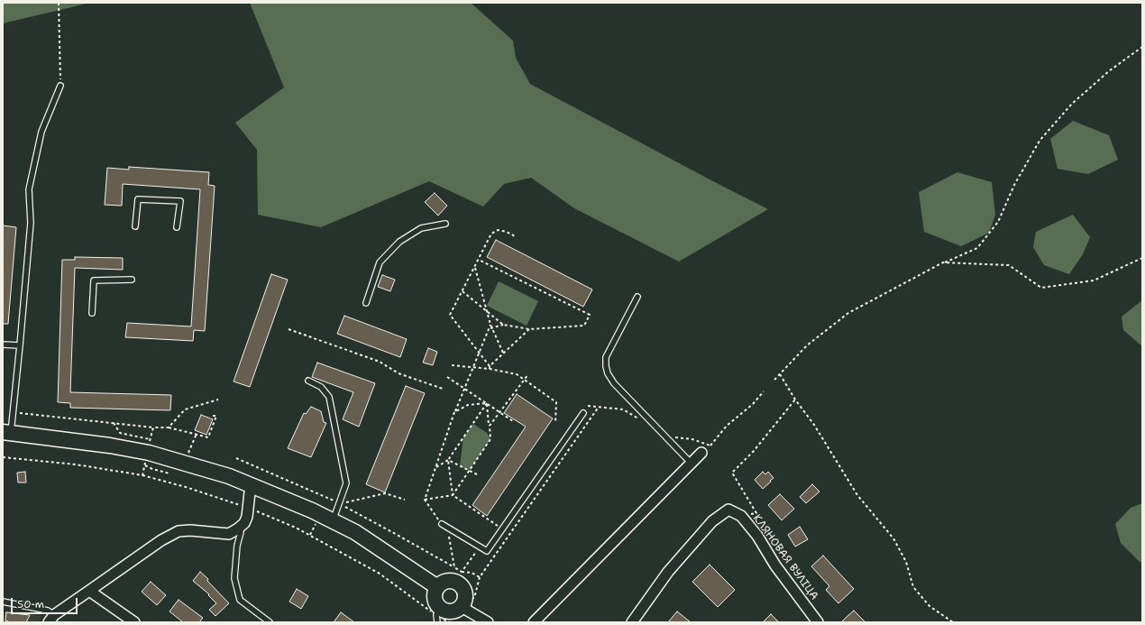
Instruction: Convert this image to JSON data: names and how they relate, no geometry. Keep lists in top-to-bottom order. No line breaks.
{"streets":{"street":["КЛЯНОВАЯ ВУЛІЦА"]},"scale_bar":"50 m"}
